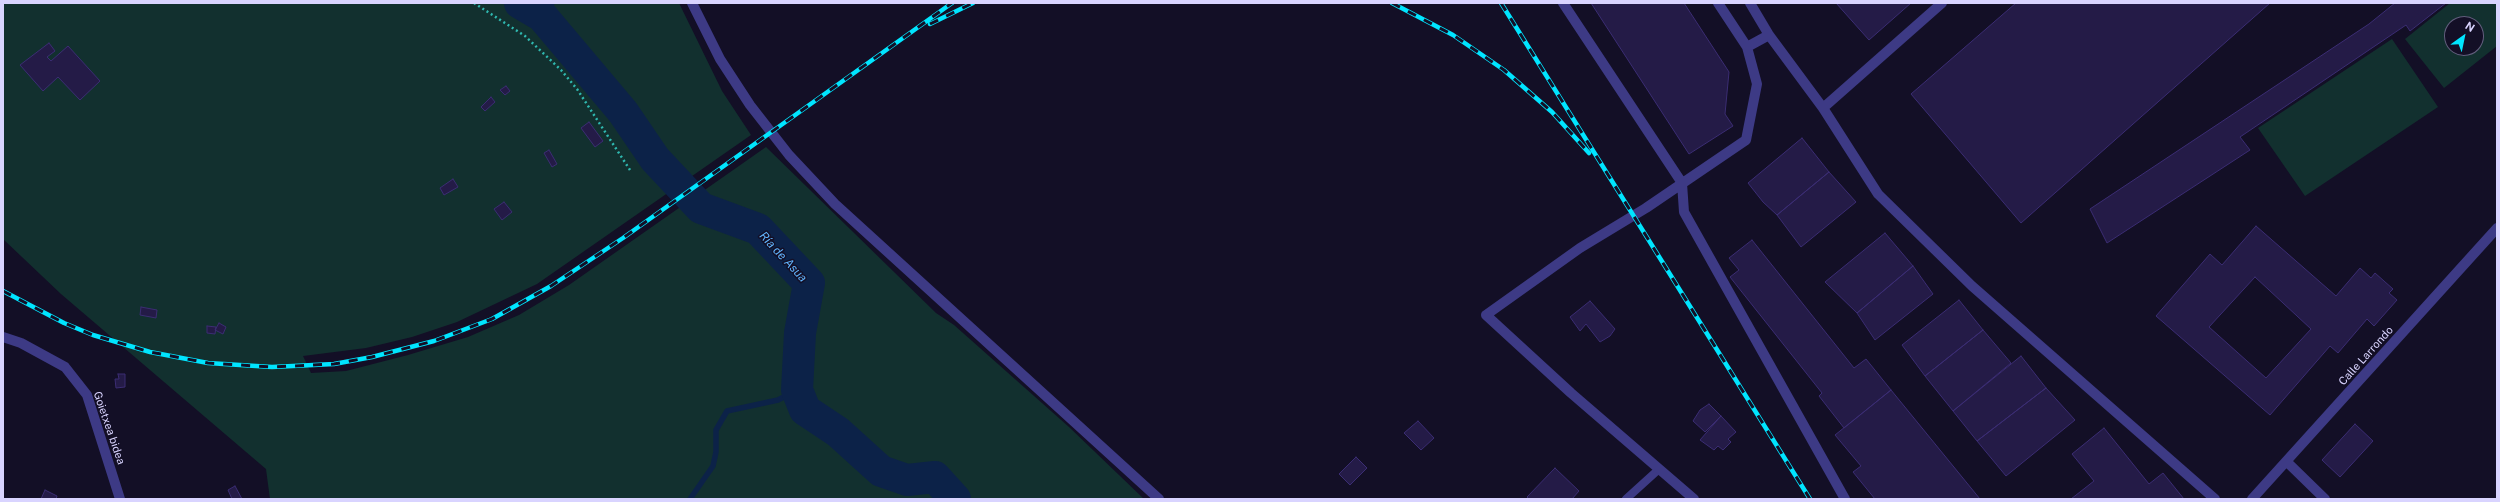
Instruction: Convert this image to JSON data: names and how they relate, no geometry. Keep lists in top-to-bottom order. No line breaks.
{"streets":{"street":["Calle Larrondo","Goietxea bidea"]},"water":["Ría de Asua"],"north":"top right"}
